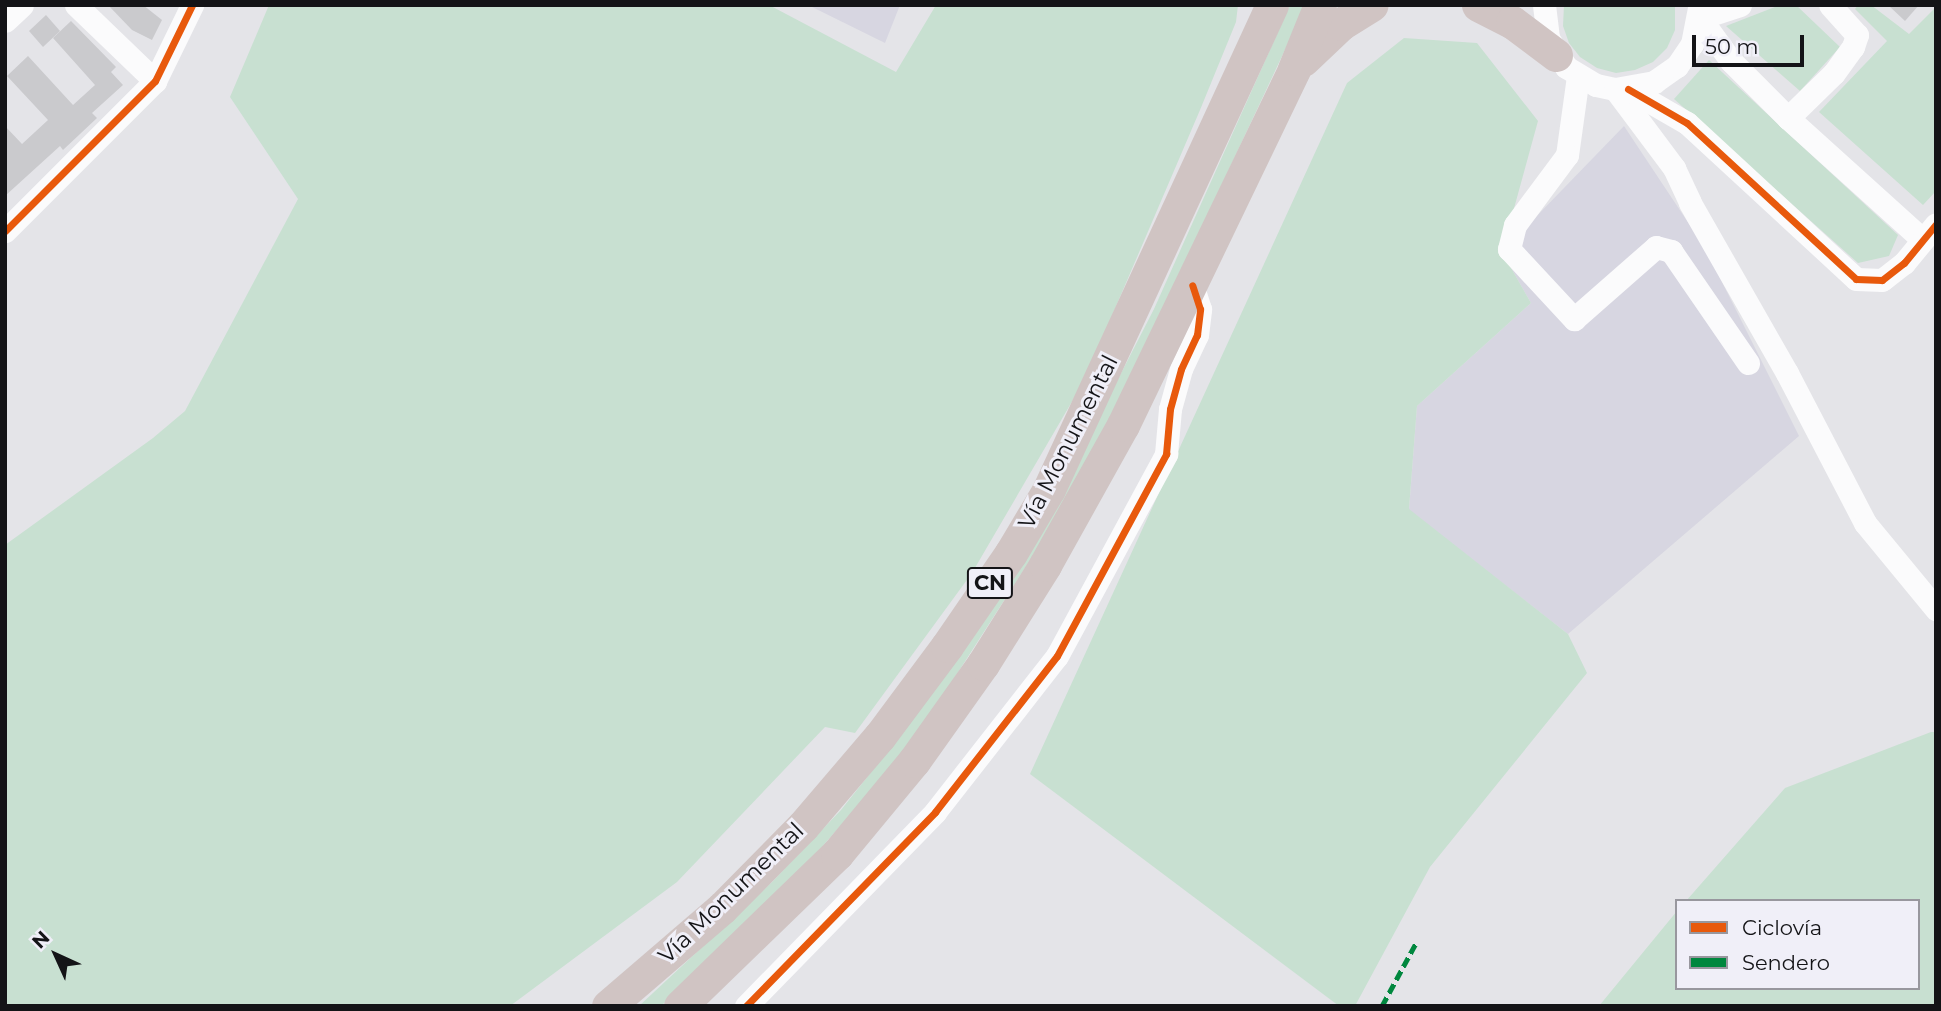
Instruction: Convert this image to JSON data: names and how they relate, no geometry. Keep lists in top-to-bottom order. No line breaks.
{"streets":{"highway":["Vía Monumental","CN"]},"legend":["Ciclovía","Sendero"],"scale_bar":"50 m","north":"top left"}
